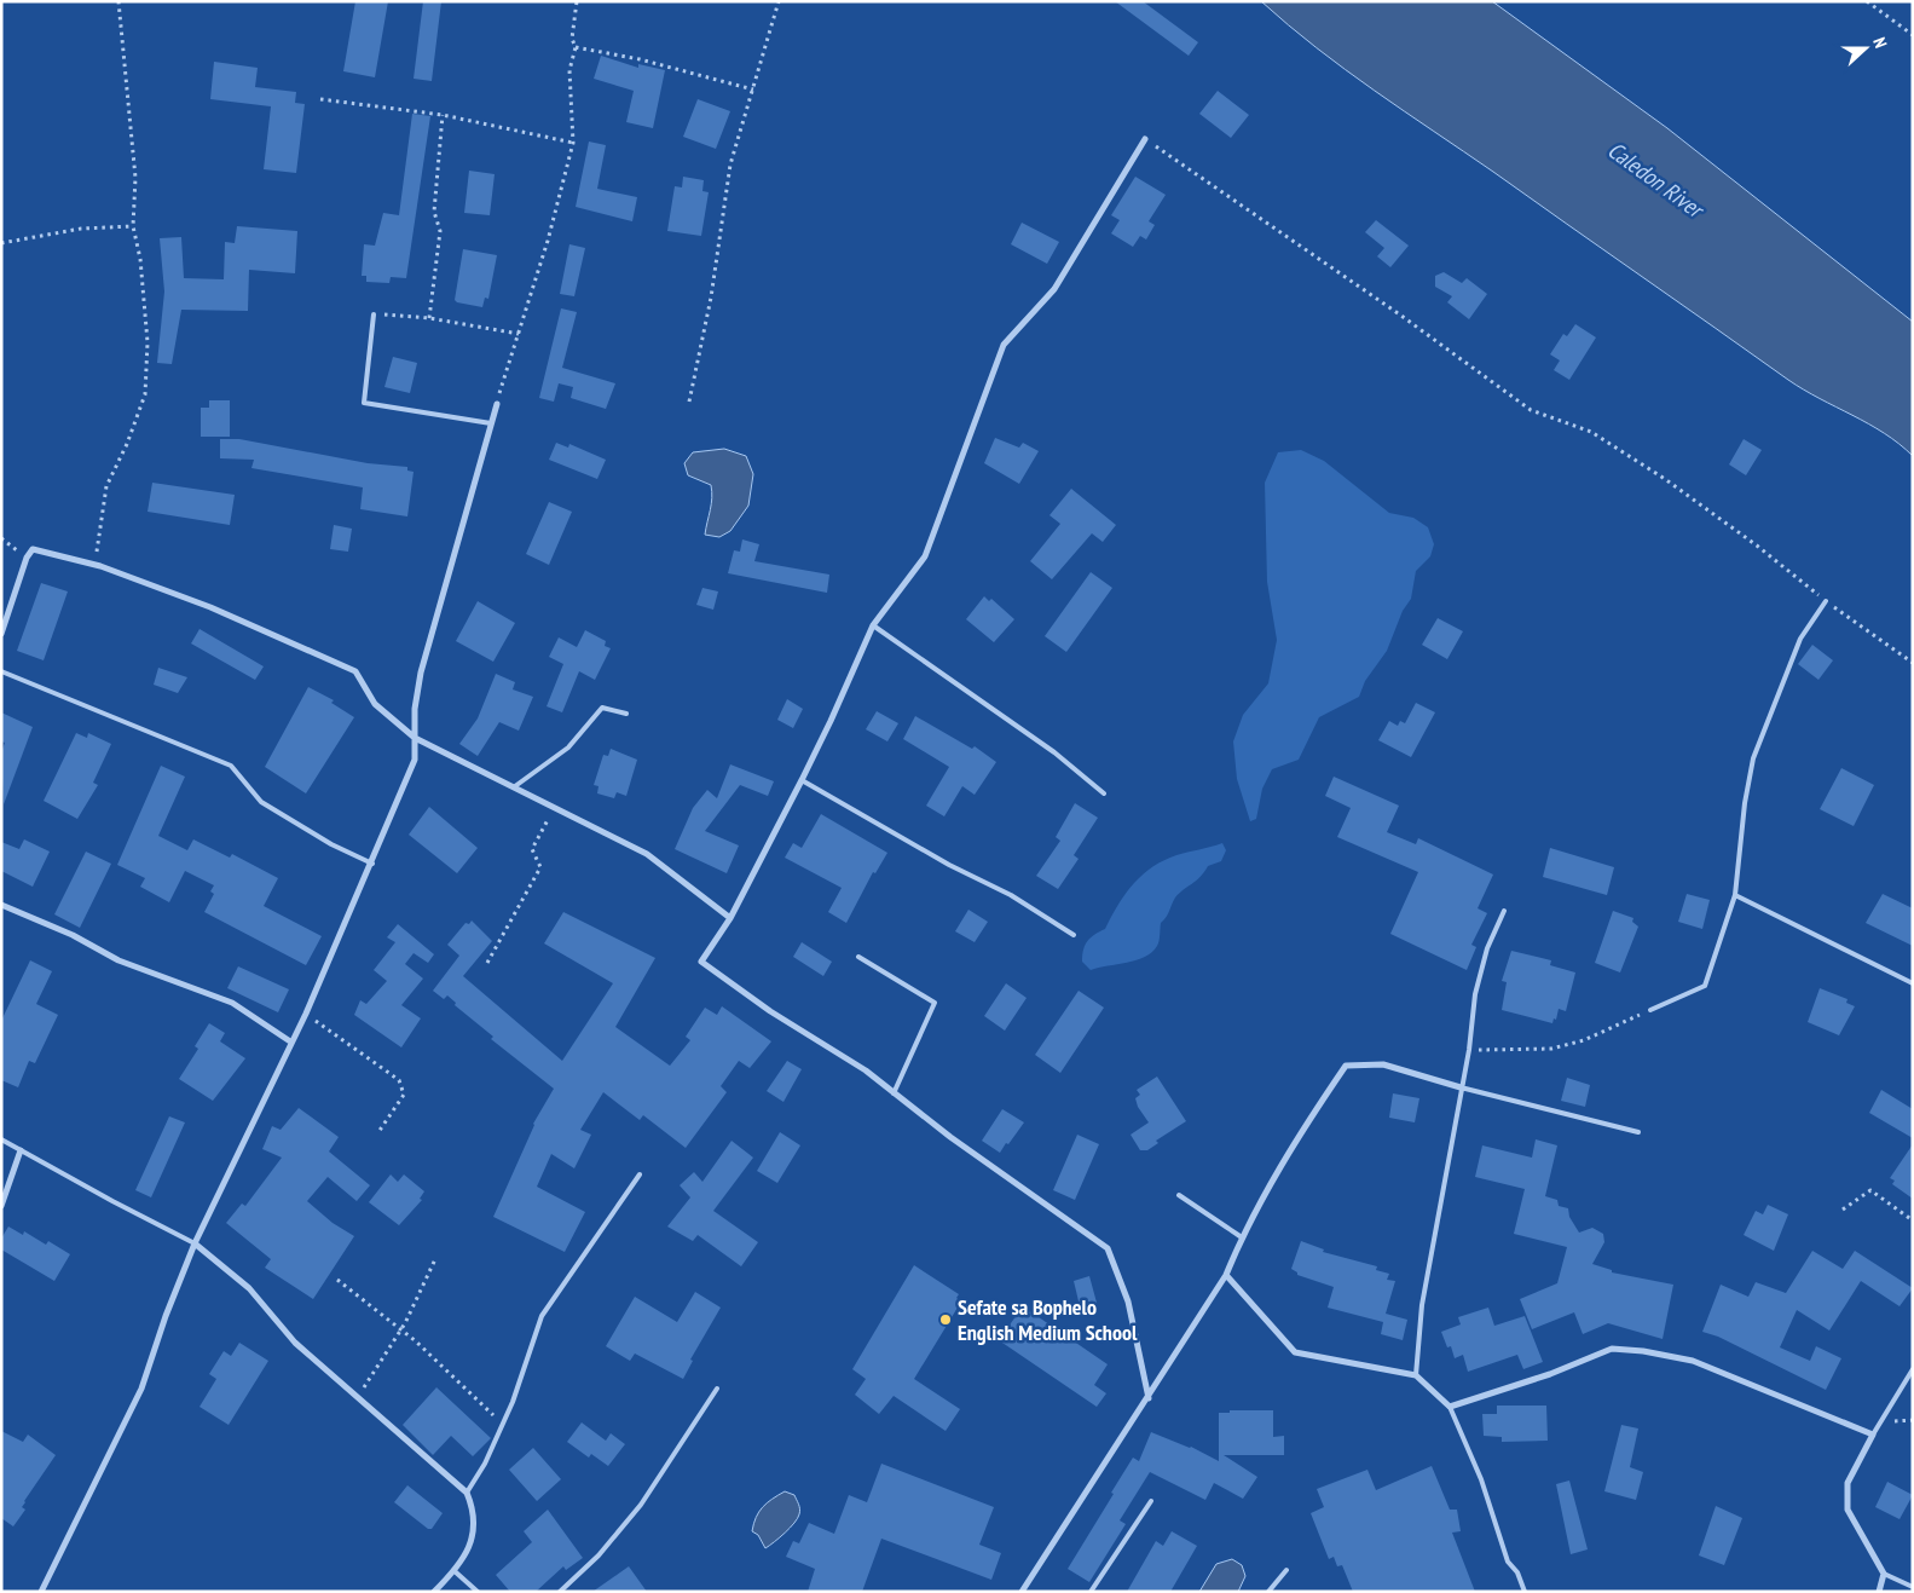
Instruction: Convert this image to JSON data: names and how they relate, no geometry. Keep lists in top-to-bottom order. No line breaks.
{"water":["Caledon River"],"places":["Sefate sa Bophelo English Medium School"],"north":"right"}
